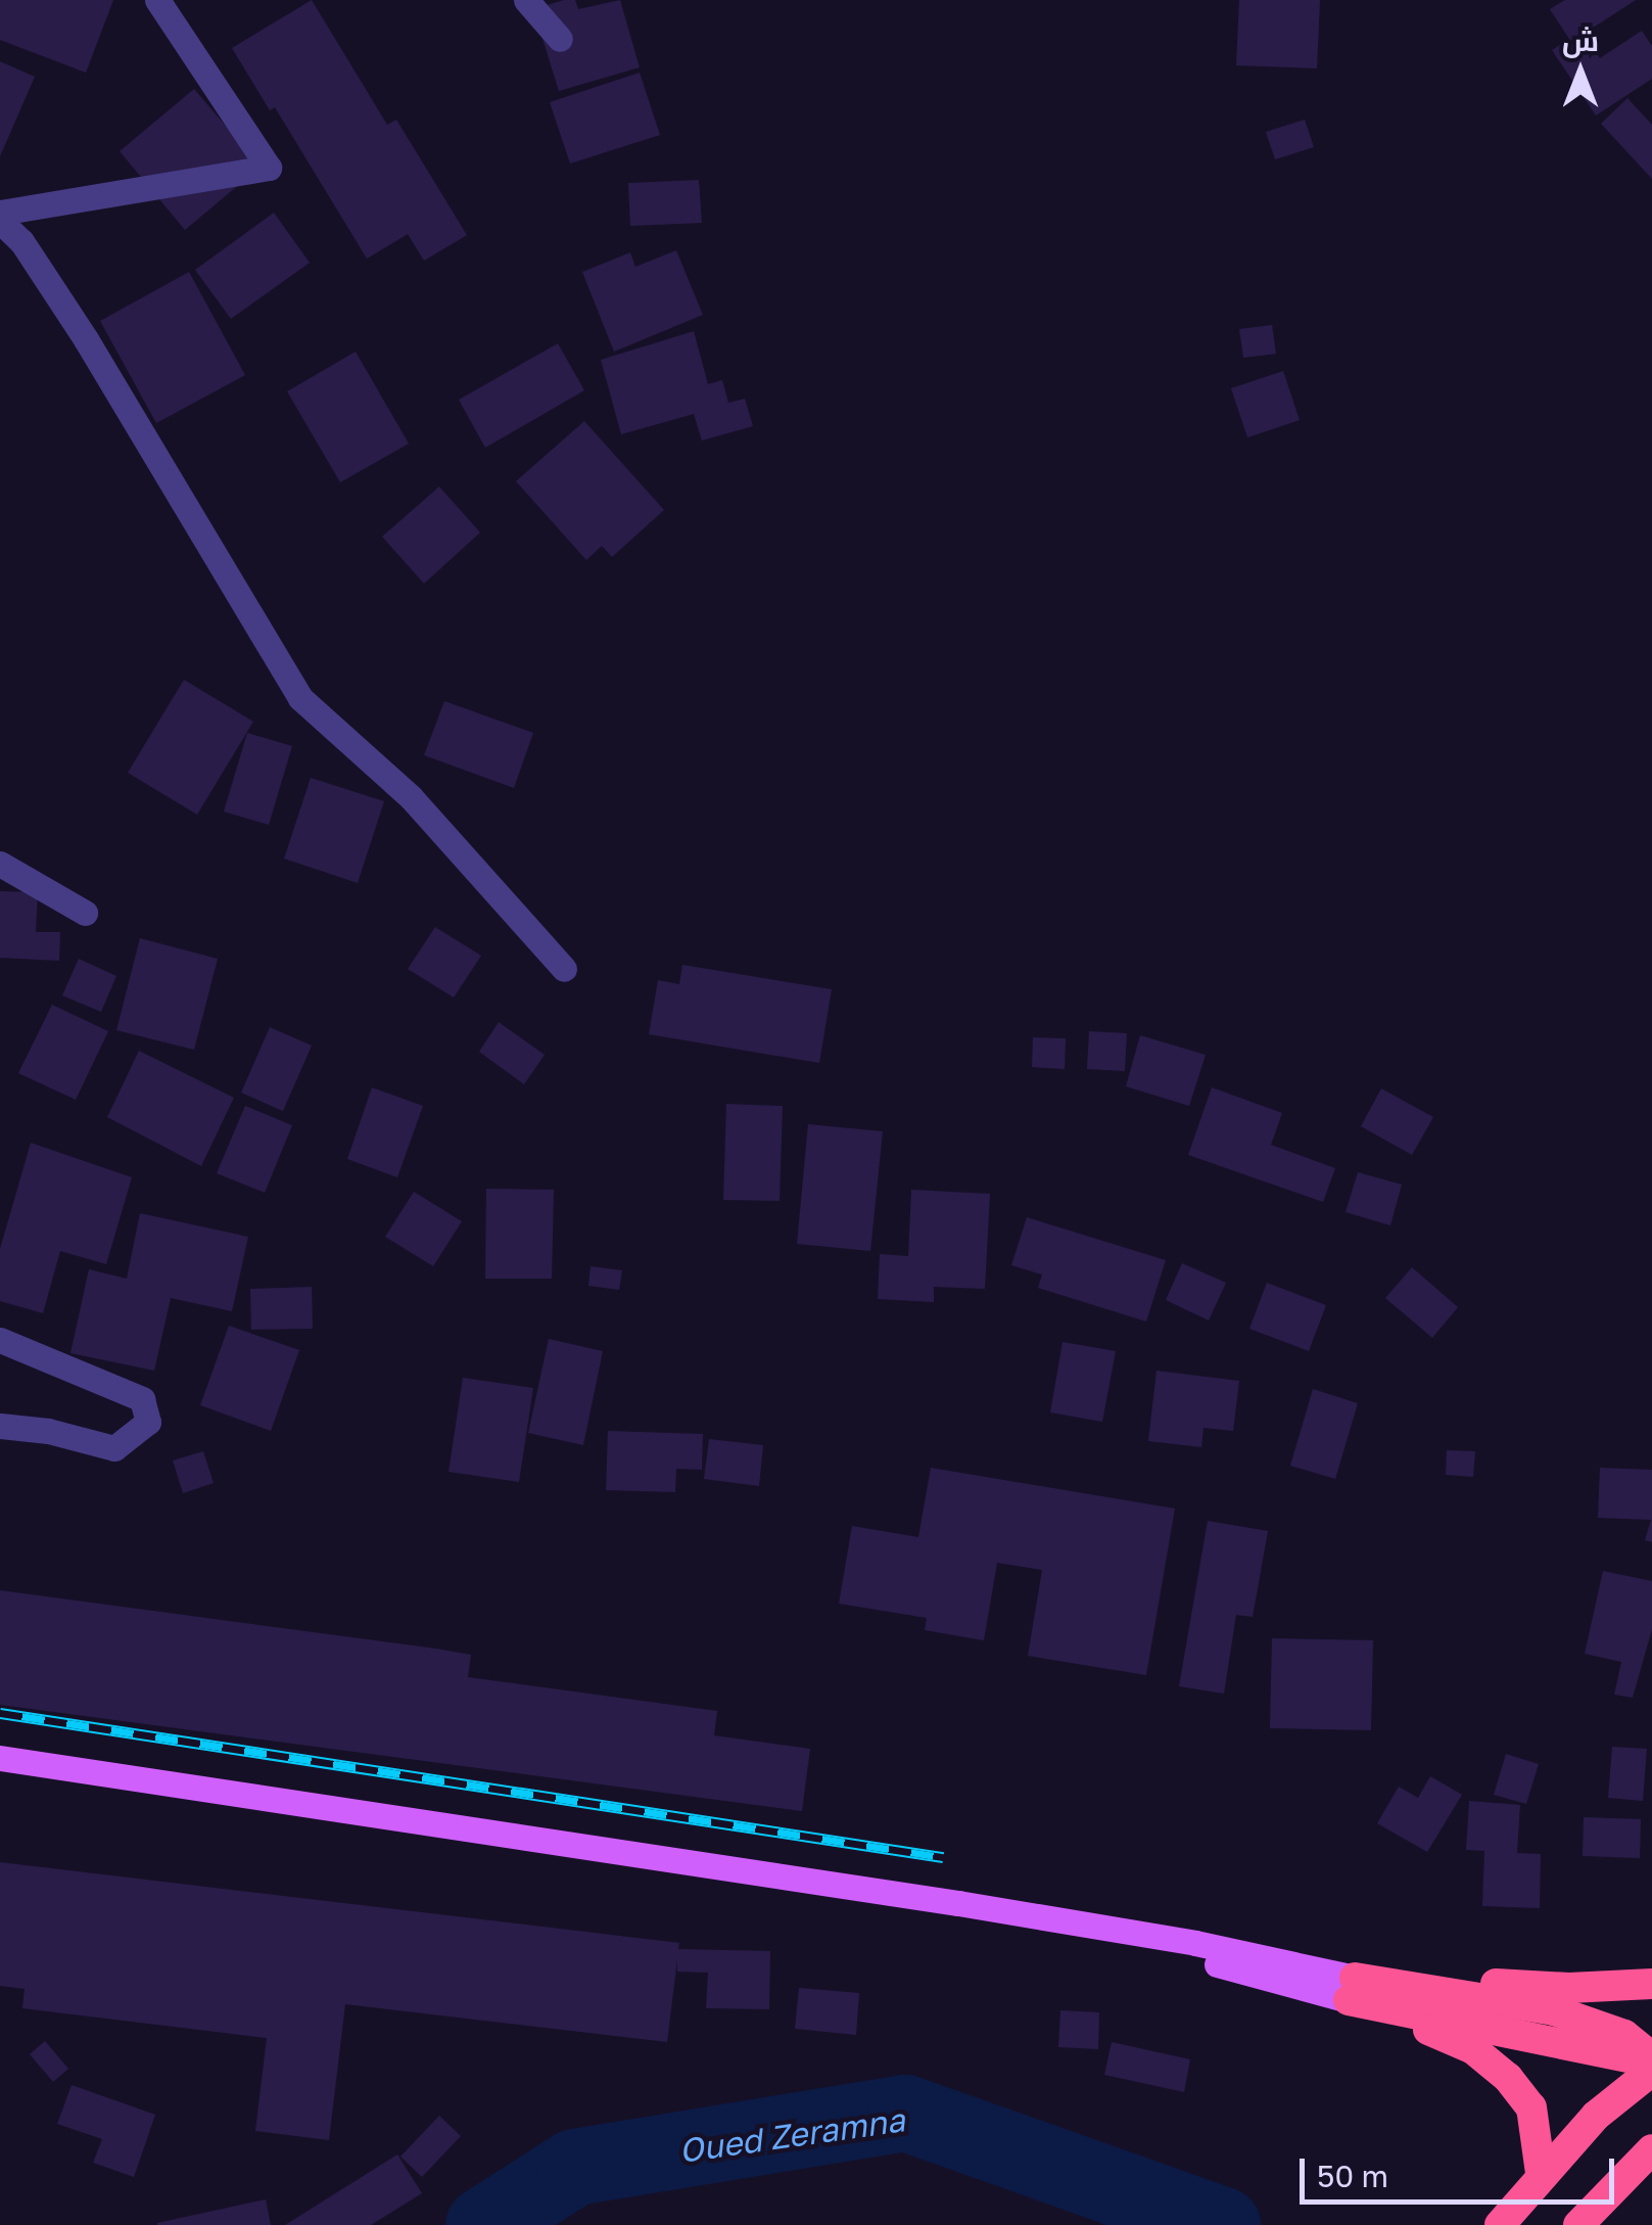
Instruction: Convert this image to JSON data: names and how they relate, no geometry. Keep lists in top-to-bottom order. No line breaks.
{"water":["Oued Zeramna"],"scale_bar":"50 m","north":"top"}
